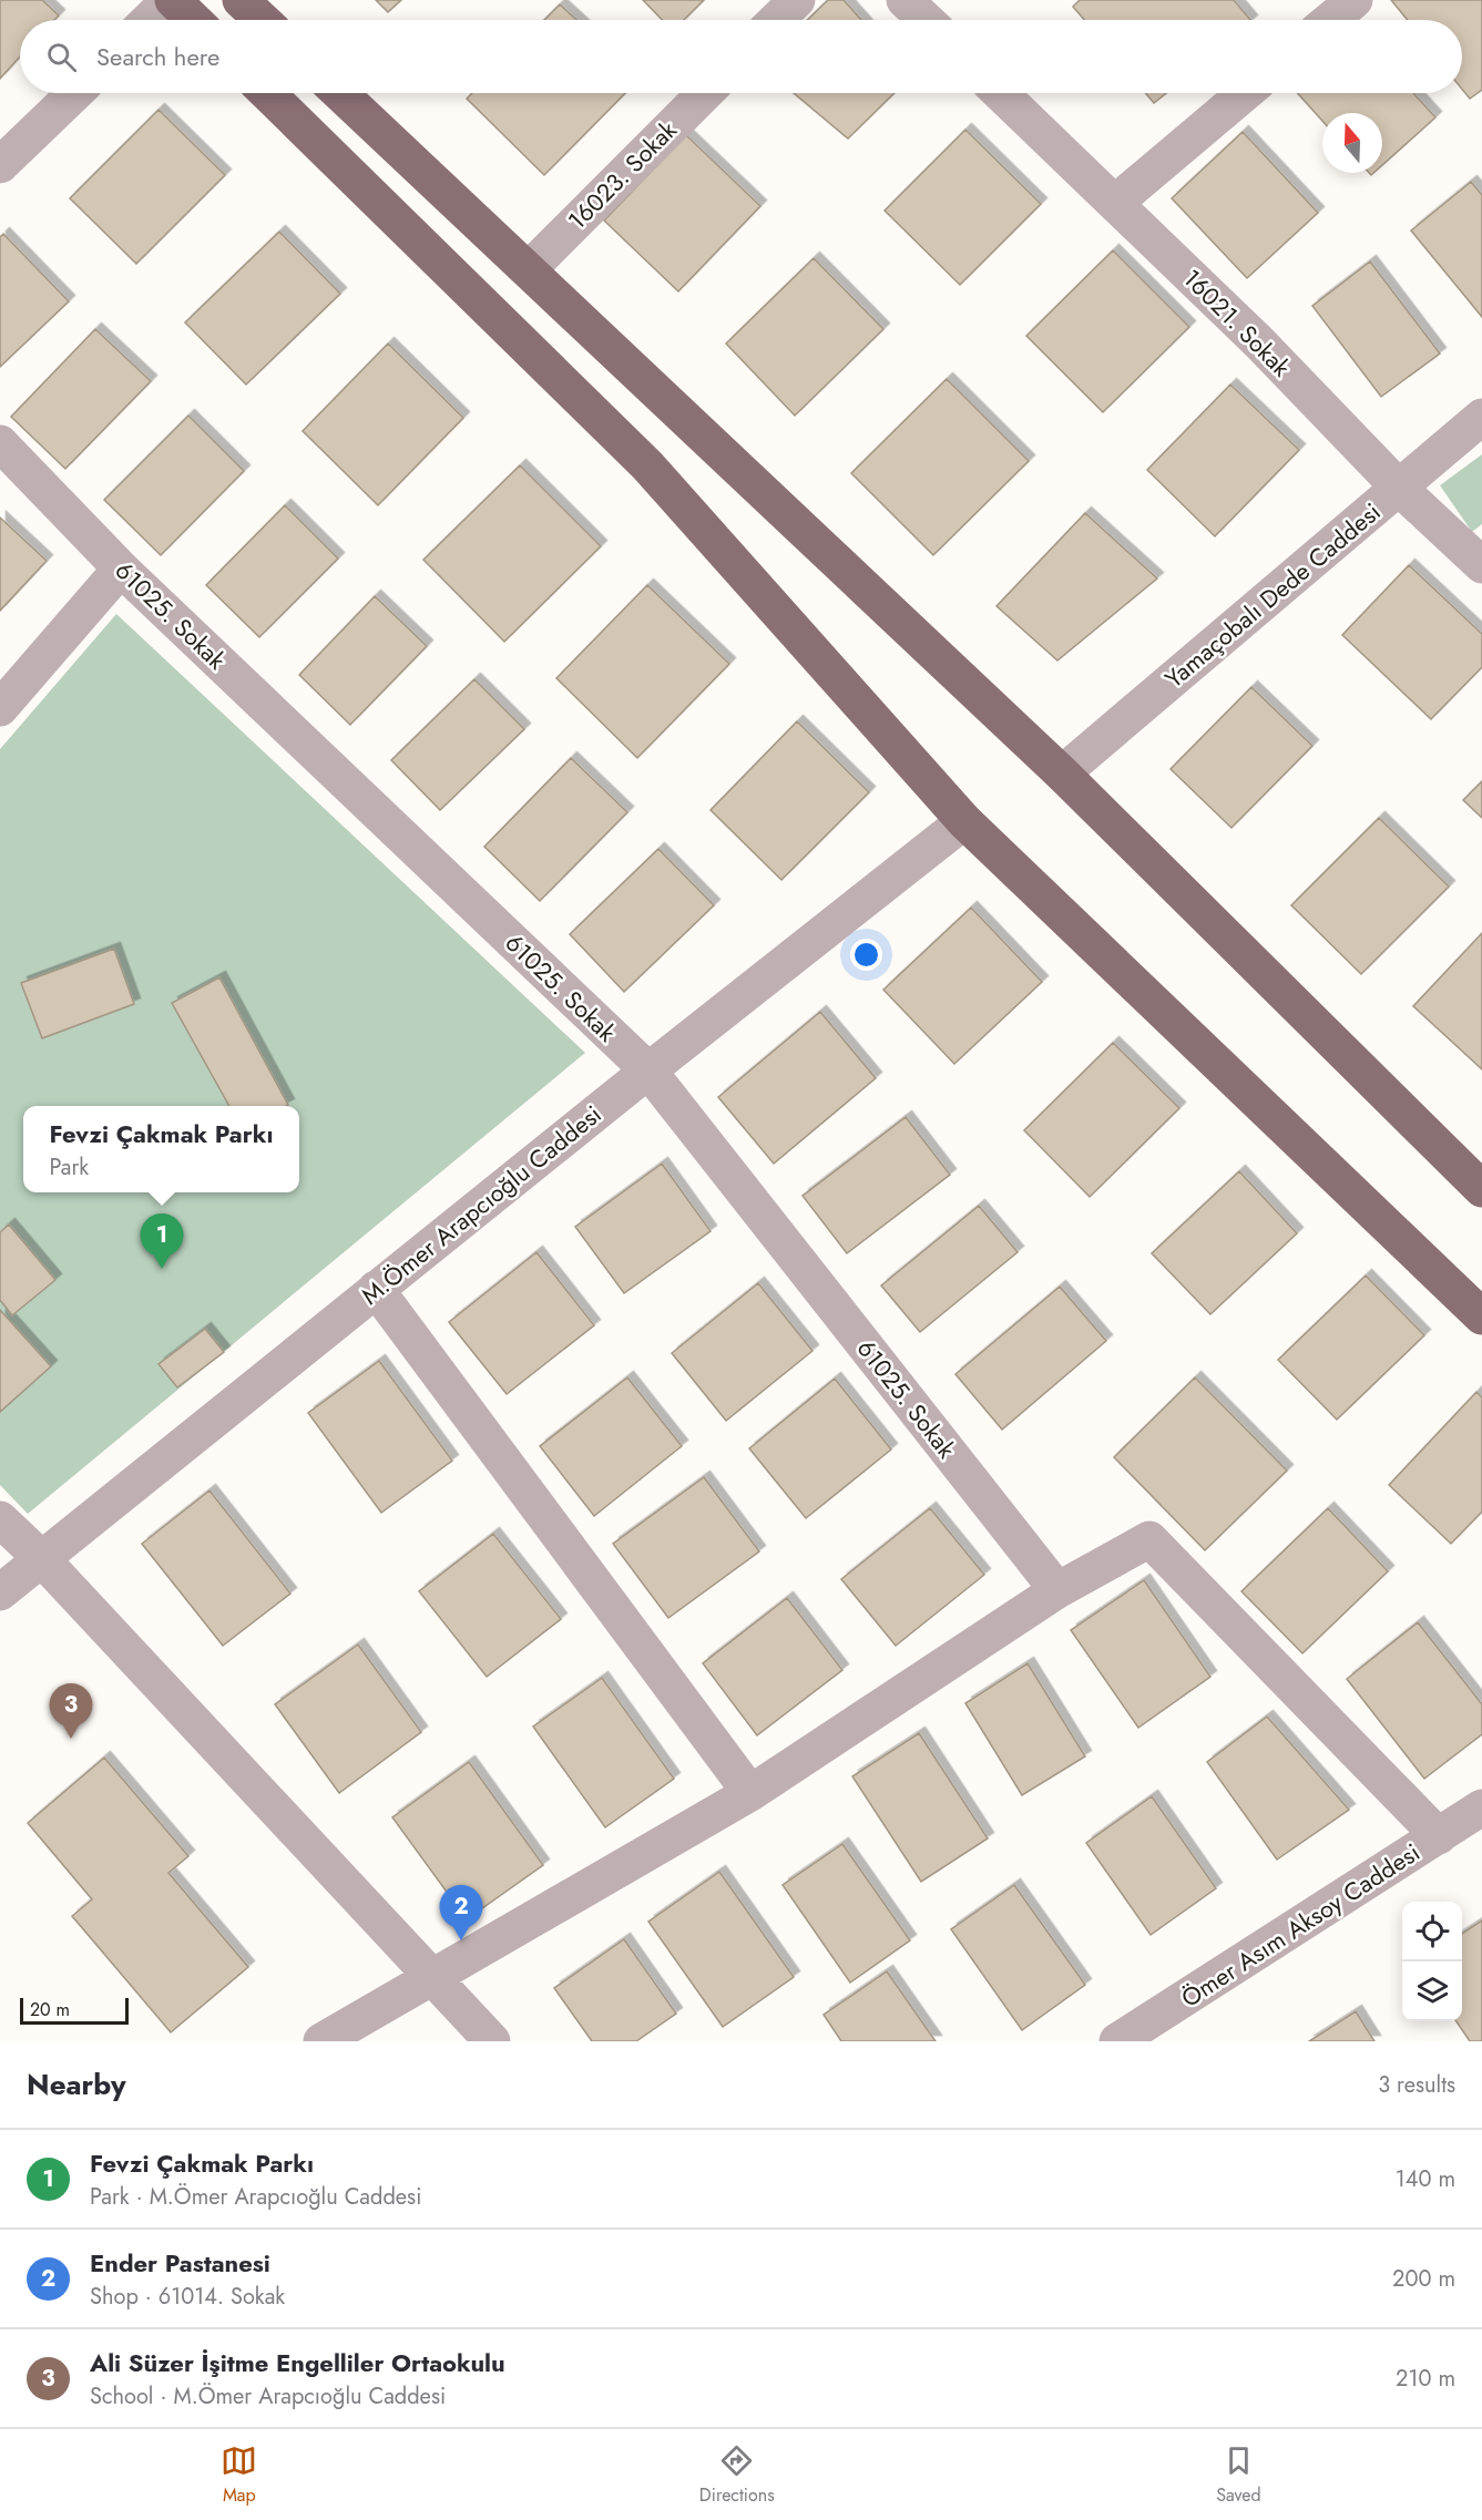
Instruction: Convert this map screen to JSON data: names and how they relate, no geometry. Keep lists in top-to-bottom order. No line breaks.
{"streets":{"street":["16023. Sokak","16021. Sokak","Yamaçobalı Dede Caddesi","61025. Sokak","M.Ömer Arapcıoğlu Caddesi","Ömer Asım Aksoy Caddesi"]},"crossings":[["16021. Sokak","Yamaçobalı Dede Caddesi"],["61025. Sokak","M.Ömer Arapcıoğlu Caddesi"]],"scale_bar":"20 m","north":"top","page":{"search":"Search here","popup":["Fevzi Çakmak Parkı","Park"],"pins":["1","3","2"],"scale":"20 m","heading":["Nearby","3 results"],"list":[{"mark":"1","name":"Fevzi Çakmak Parkı","note":"Park · M.Ömer Arapcıoğlu Caddesi","value":"140 m"},{"mark":"2","name":"Ender Pastanesi","note":"Shop · 61014. Sokak","value":"200 m"},{"mark":"3","name":"Ali Süzer İşitme Engelliler Ortaokulu","note":"School · M.Ömer Arapcıoğlu Caddesi","value":"210 m"}],"nav":["Map","Directions","Saved"]}}
